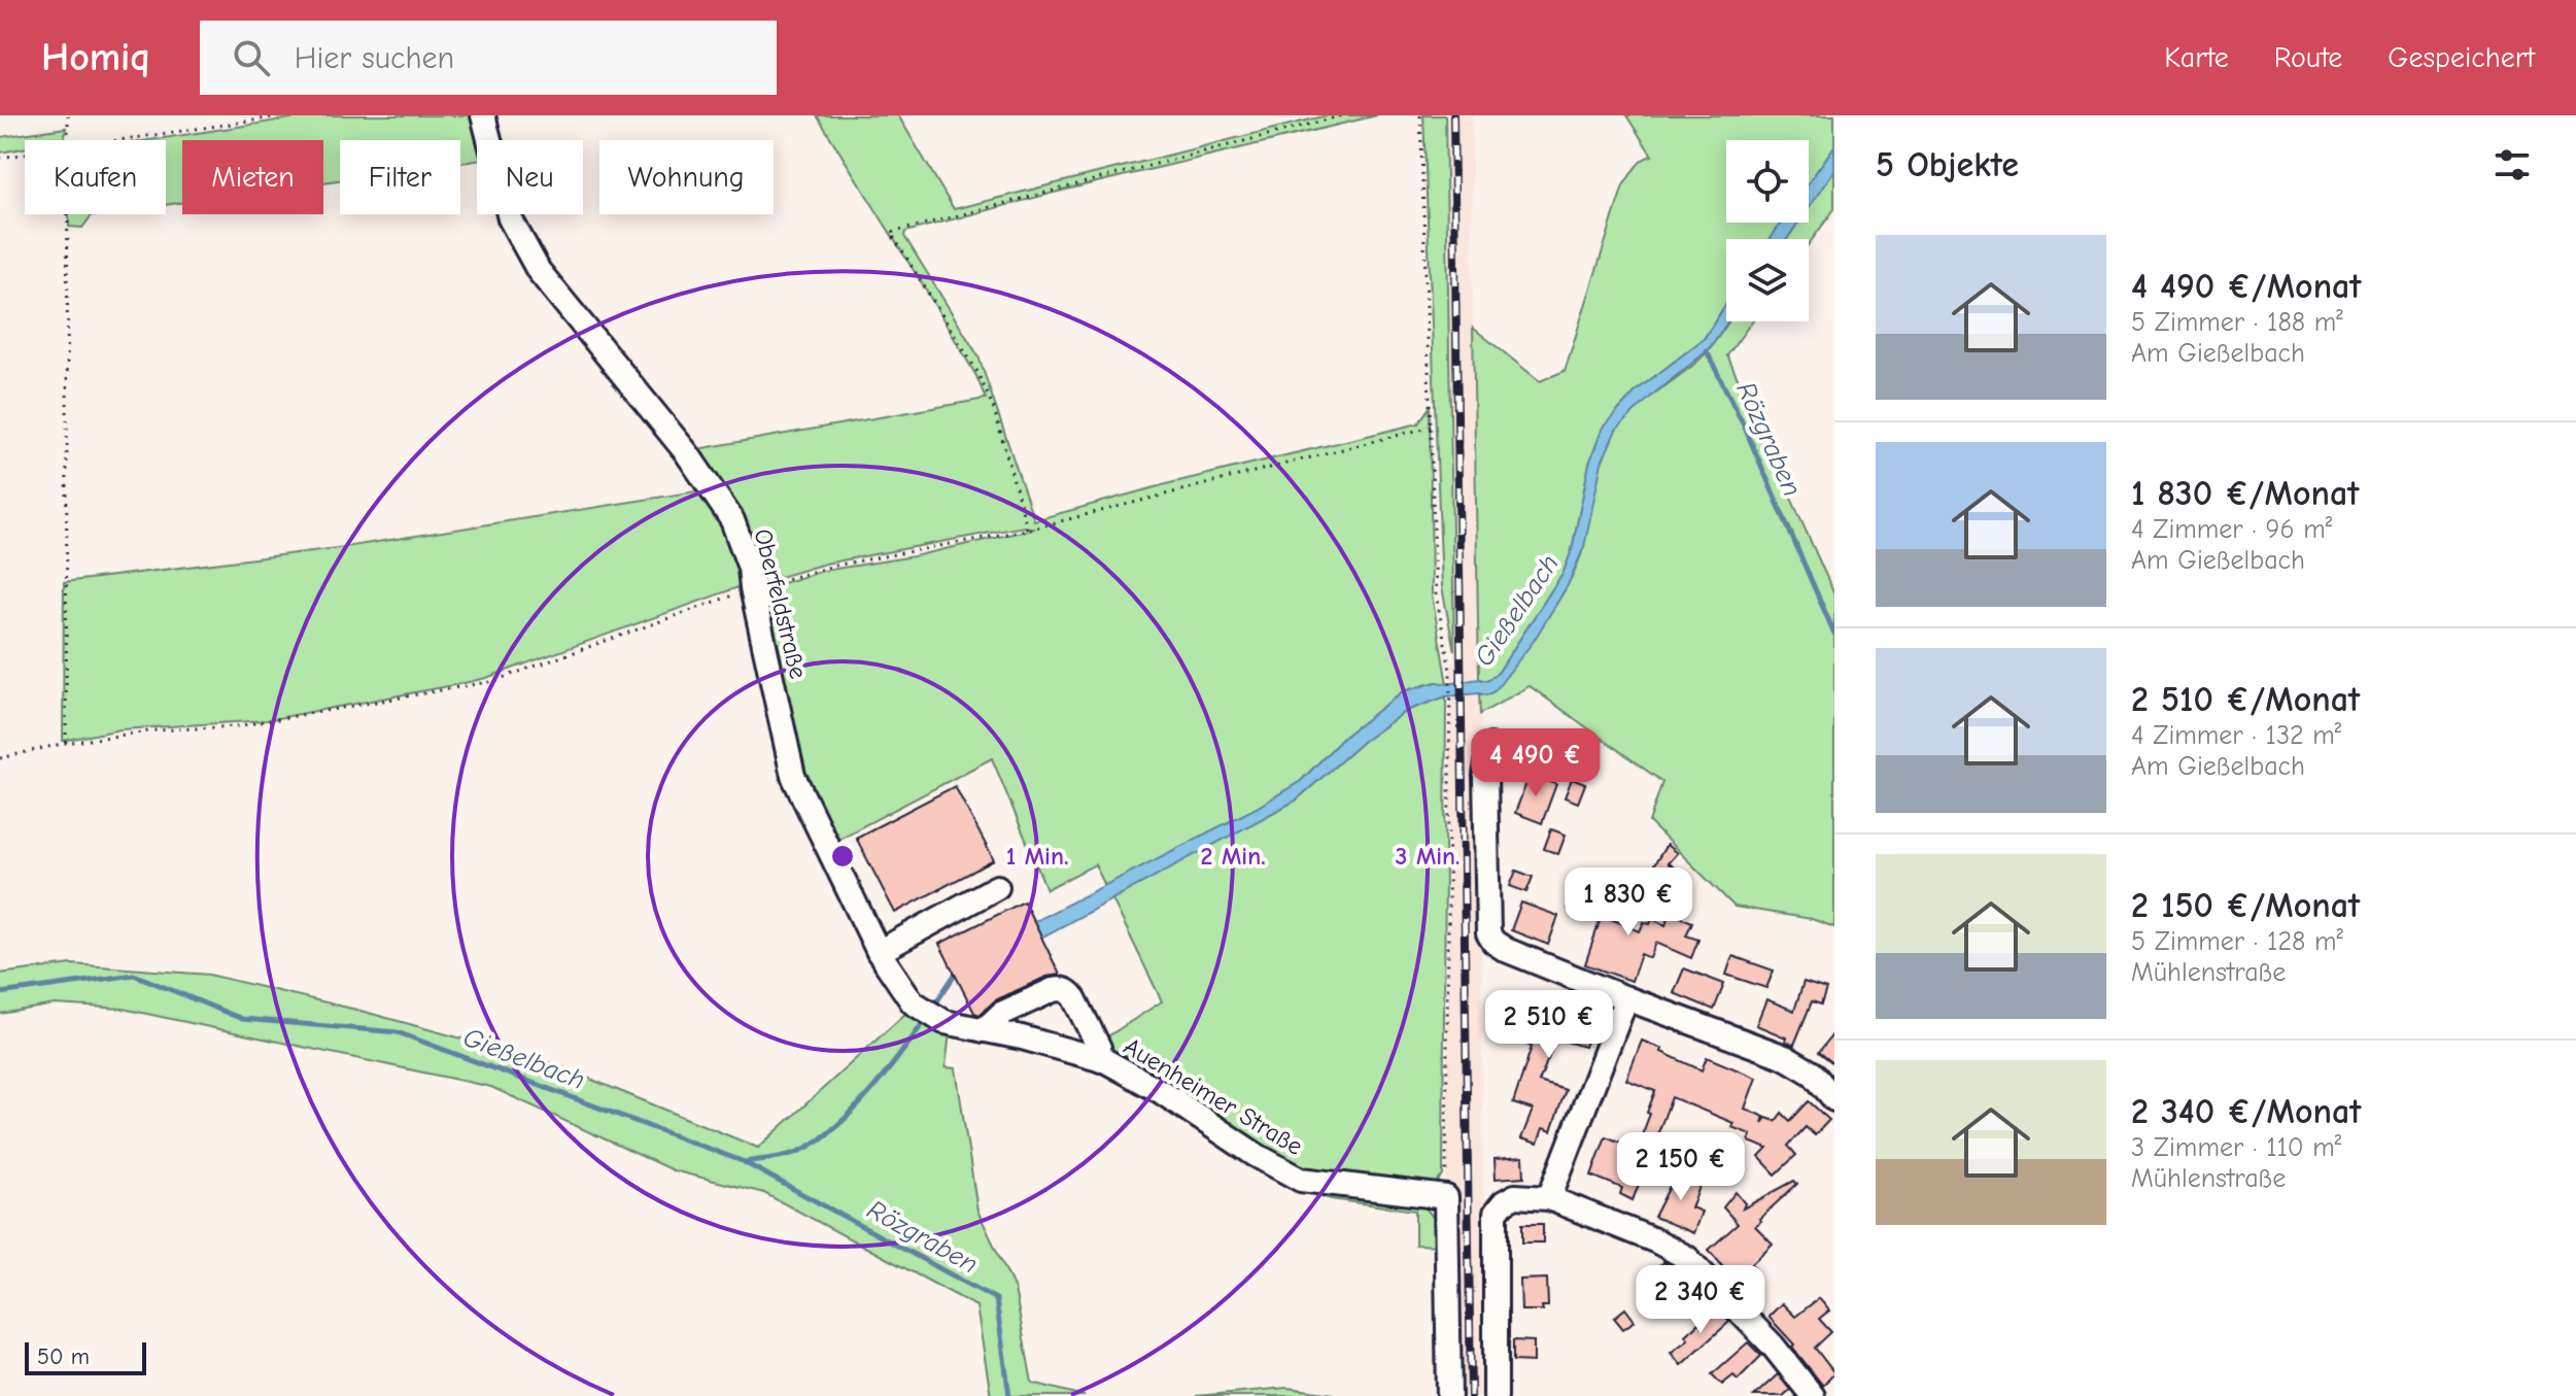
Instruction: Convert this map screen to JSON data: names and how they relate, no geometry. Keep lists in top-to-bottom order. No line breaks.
{"streets":{"street":["Oberfeldstraße","Auenheimer Straße"]},"crossings":[["Oberfeldstraße","Auenheimer Straße"]],"water":["Rözgraben","Gießelbach"],"scale_bar":"50 m","page":{"header":"Homiq","search":"Hier suchen","nav":["Karte","Route","Gespeichert"],"heading":"5 Objekte","chip":["Kaufen","Mieten","Filter","Neu","Wohnung"],"list":[{"name":"4 490 €/Monat","note":"5 Zimmer · 188 m² · Am Gießelbach"},{"name":"1 830 €/Monat","note":"4 Zimmer · 96 m² · Am Gießelbach"},{"name":"2 510 €/Monat","note":"4 Zimmer · 132 m² · Am Gießelbach"},{"name":"2 150 €/Monat","note":"5 Zimmer · 128 m² · Mühlenstraße"},{"name":"2 340 €/Monat","note":"3 Zimmer · 110 m² · Mühlenstraße"}],"price":["4 490 €","1 830 €","2 510 €","2 150 €","2 340 €"],"scale":"50 m"},"rings":["1 Min.","2 Min.","3 Min."]}
